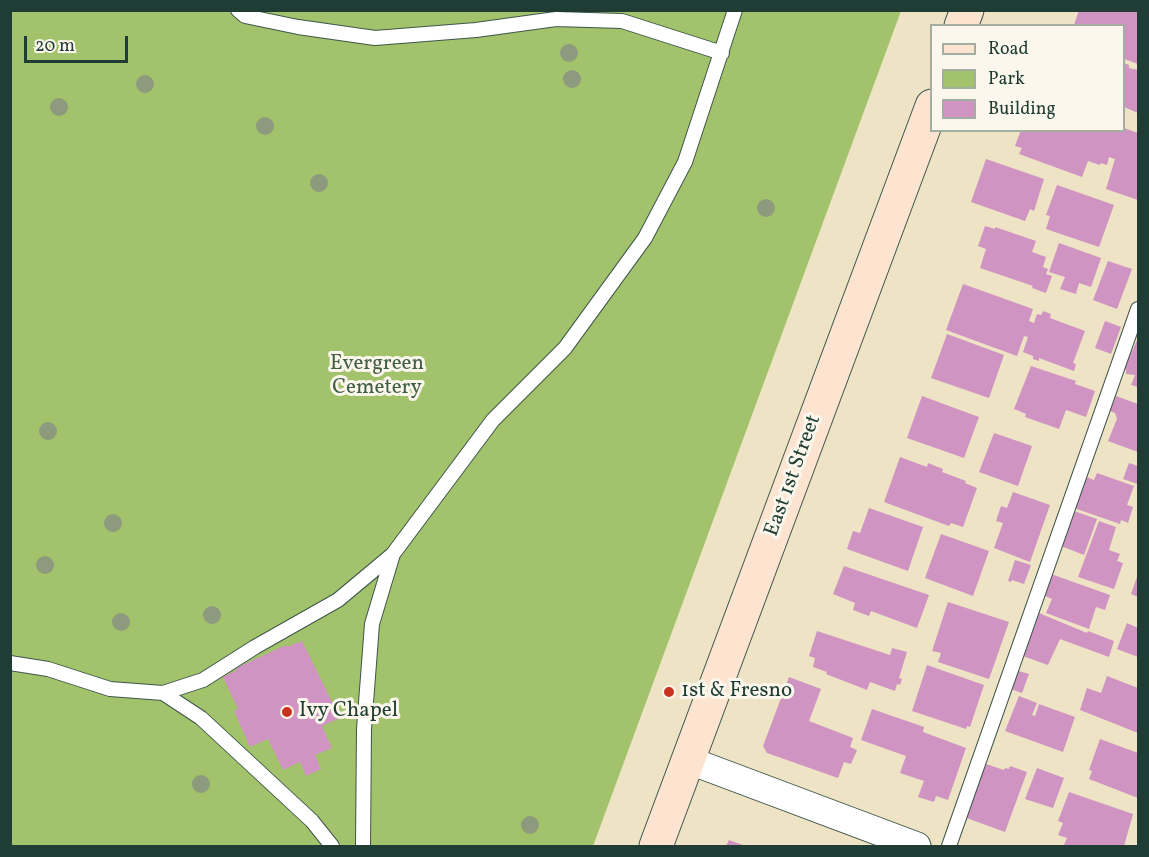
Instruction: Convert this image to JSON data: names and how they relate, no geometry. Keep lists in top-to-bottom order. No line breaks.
{"streets":{"street":["East 1st Street"]},"parks":["Evergreen Cemetery"],"places":["1st & Fresno","Ivy Chapel"],"legend":["Road","Park","Building"],"scale_bar":"20 m"}
